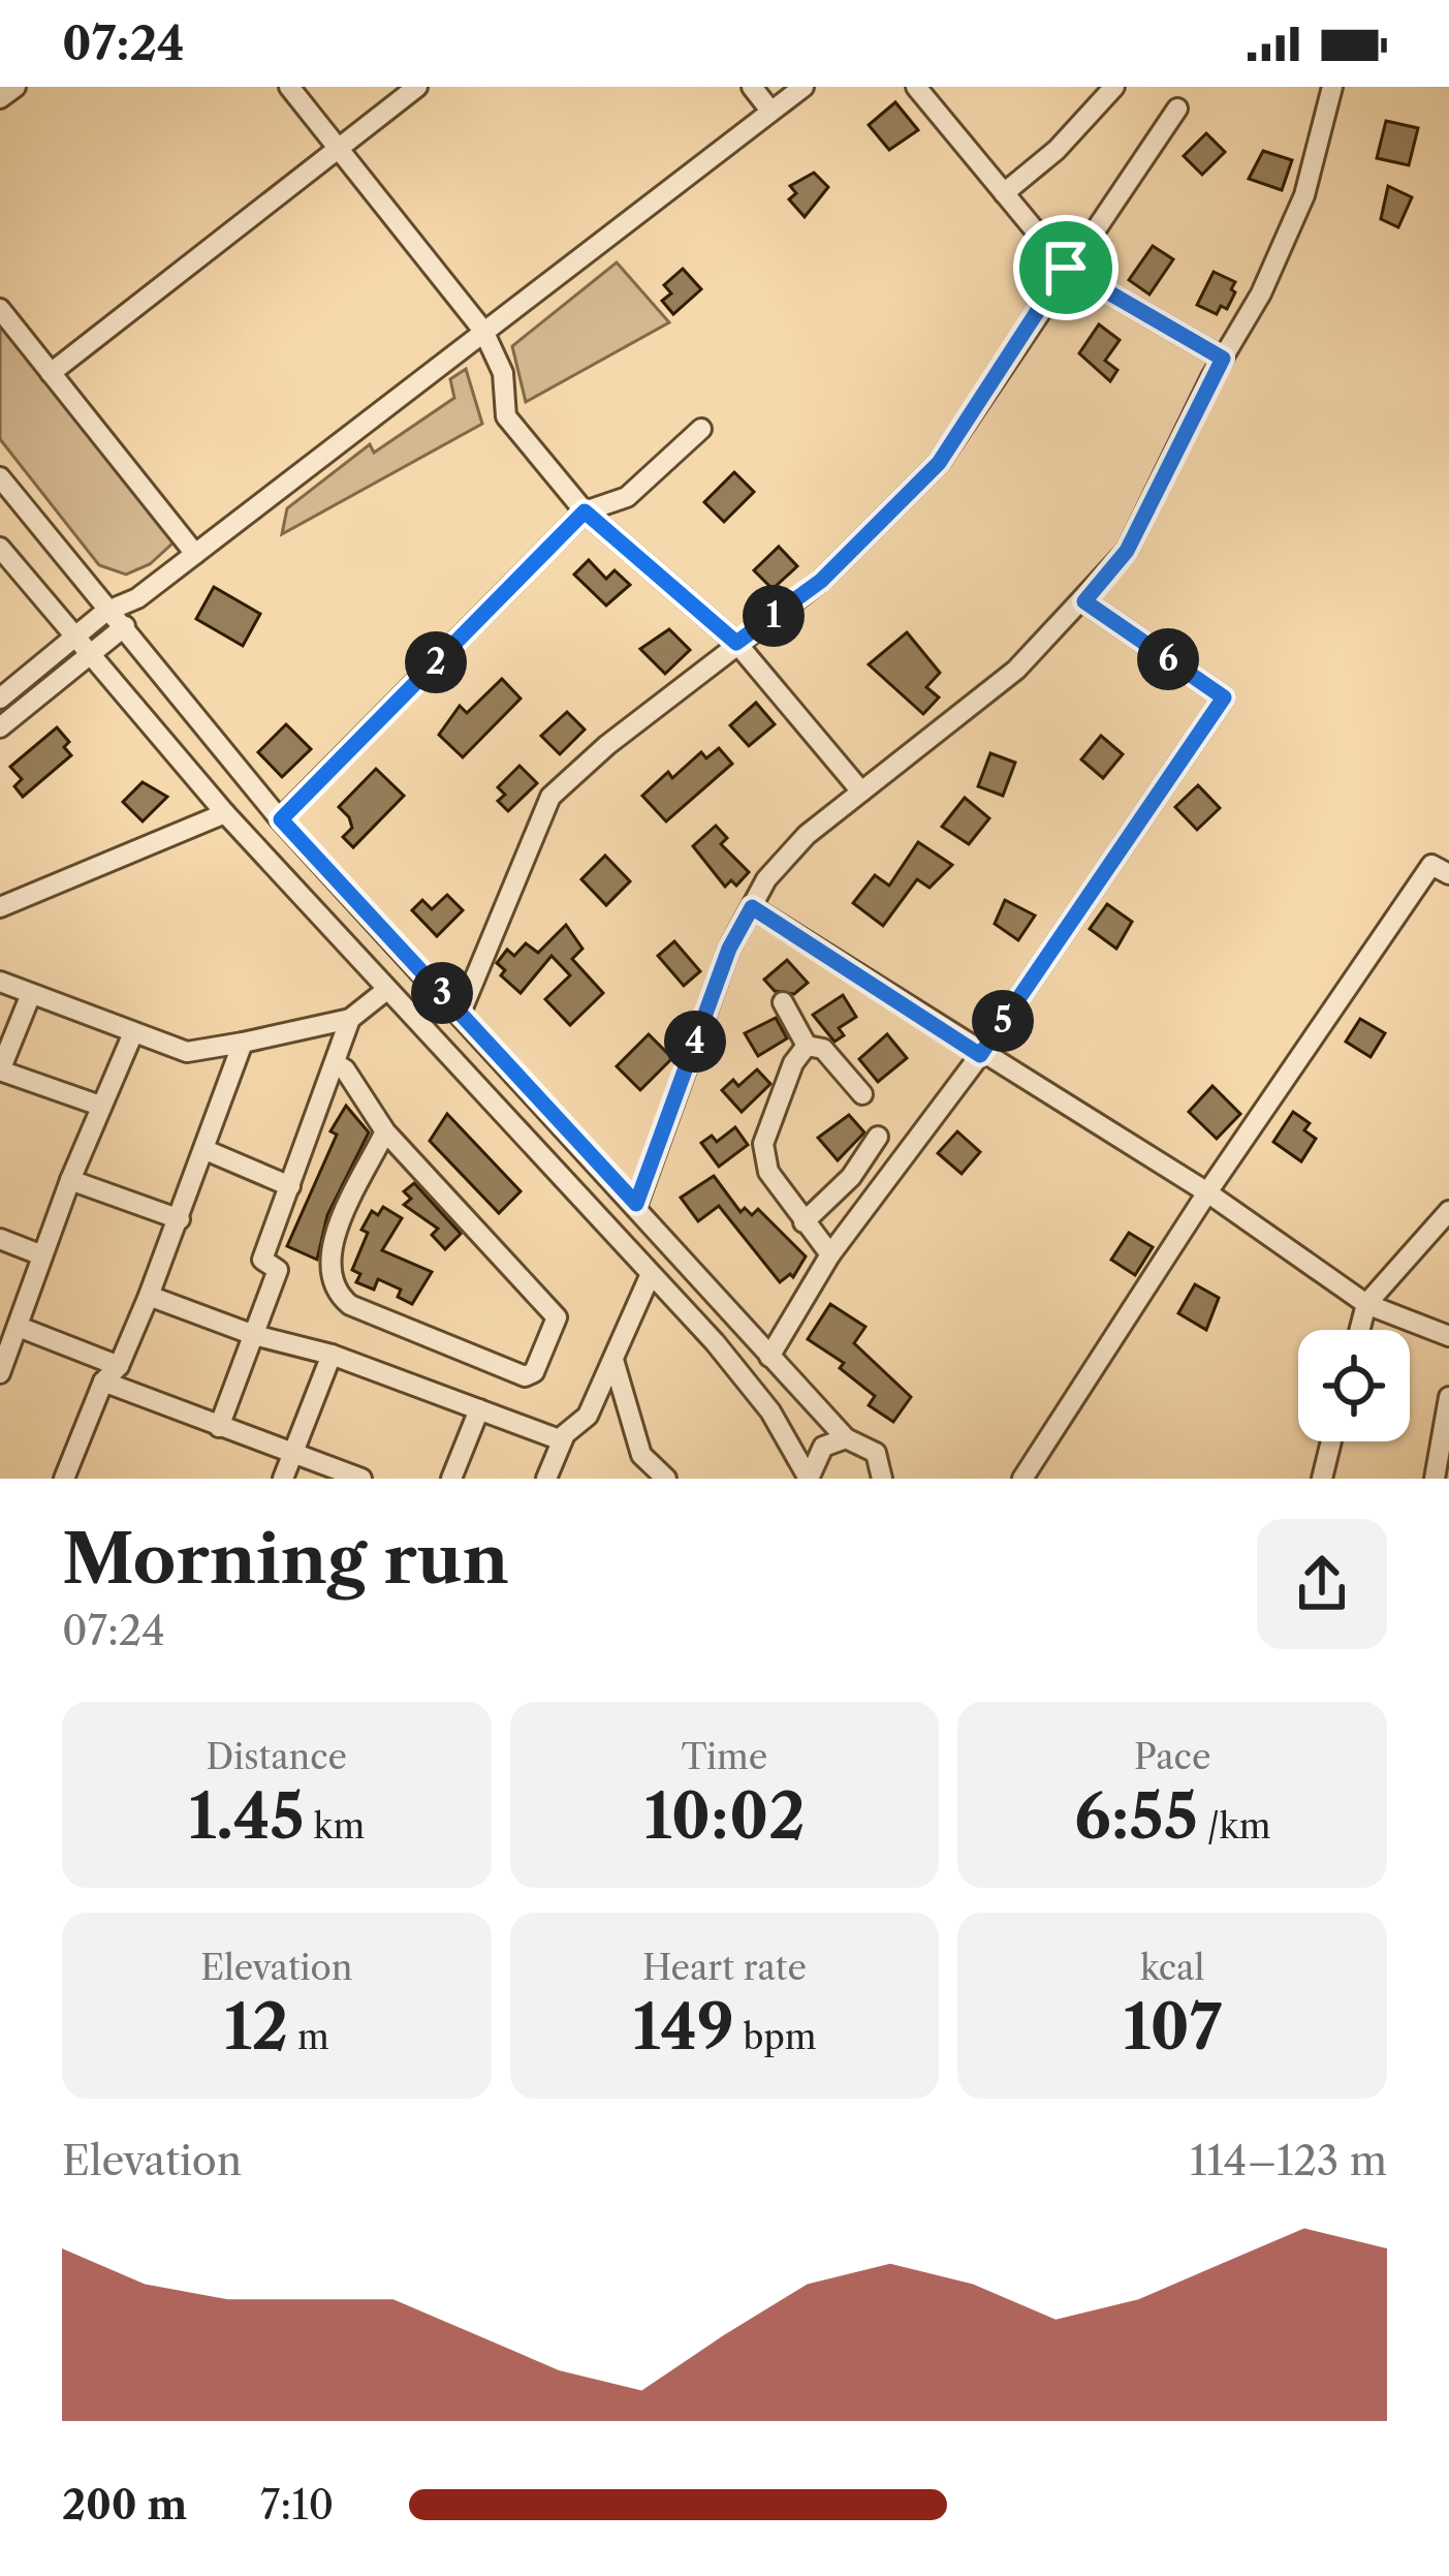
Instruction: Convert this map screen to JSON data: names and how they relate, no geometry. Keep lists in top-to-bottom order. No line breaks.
{"page":{"status":"07:24","pins":["1","6","2","3","5","4"],"heading":["Morning run","07:24"],"stats":[["Distance","1.45 km"],["Time","10:02"],["Pace","6:55 /km"],["Elevation","12 m"],["Heart rate","149 bpm"],["kcal","107"]],"chart":["Elevation","114–123 m"],"list":[{"name":"200 m","note":"7:10"}]}}
